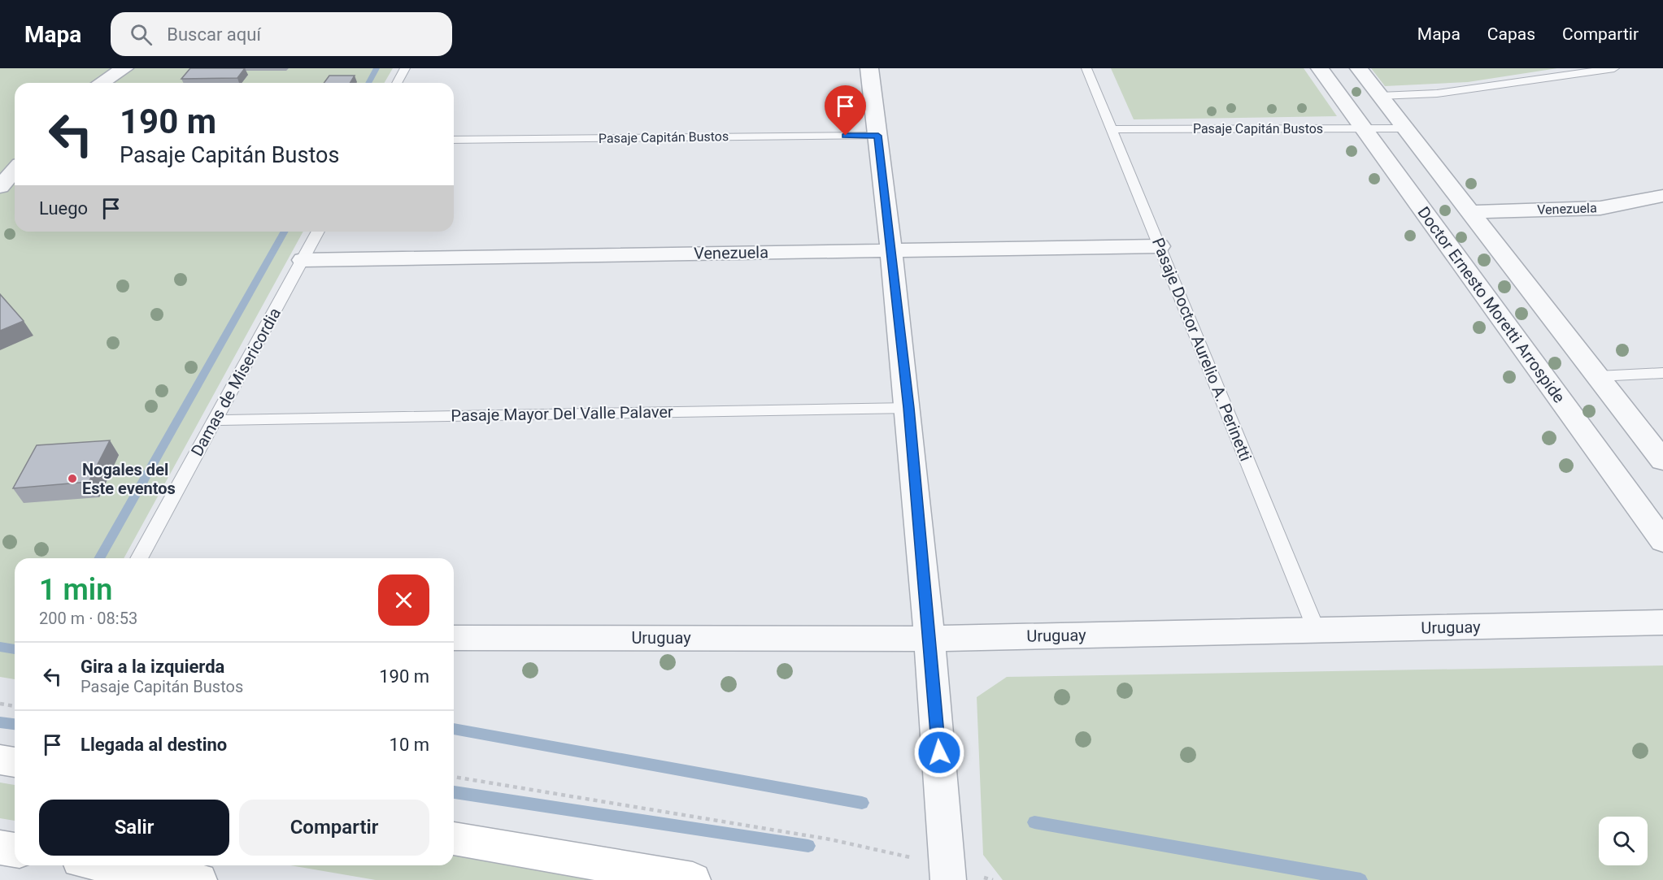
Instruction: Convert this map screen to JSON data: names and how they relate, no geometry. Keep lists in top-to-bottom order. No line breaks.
{"streets":{"street":["Venezuela","Doctor Ernesto Moretti Arrospide","Uruguay"],"lane":["Pasaje Capitán Bustos","Pasaje Doctor Aurelio A. Perinetti","Damas de Misericordia","Pasaje Mayor Del Valle Palaver"]},"crossings":[["Pasaje Capitán Bustos","Doctor Ernesto Moretti Arrospide"],["Pasaje Capitán Bustos","Pasaje Doctor Aurelio A. Perinetti"],["Venezuela","Pasaje Doctor Aurelio A. Perinetti"],["Venezuela","Damas de Misericordia"],["Pasaje Doctor Aurelio A. Perinetti","Uruguay"],["Damas de Misericordia","Pasaje Mayor Del Valle Palaver"]],"places":["Nogales del Este eventos"],"page":{"header":"Mapa","search":"Buscar aquí","nav":["Mapa","Capas","Compartir"],"turn":["190 m","Pasaje Capitán Bustos"],"then":"Luego","heading":["1 min","200 m · 08:53"],"list":[{"name":"Gira a la izquierda","note":"Pasaje Capitán Bustos","value":"190 m"},{"name":"Llegada al destino","value":"10 m"}],"buttons":["Salir","Compartir"]}}
